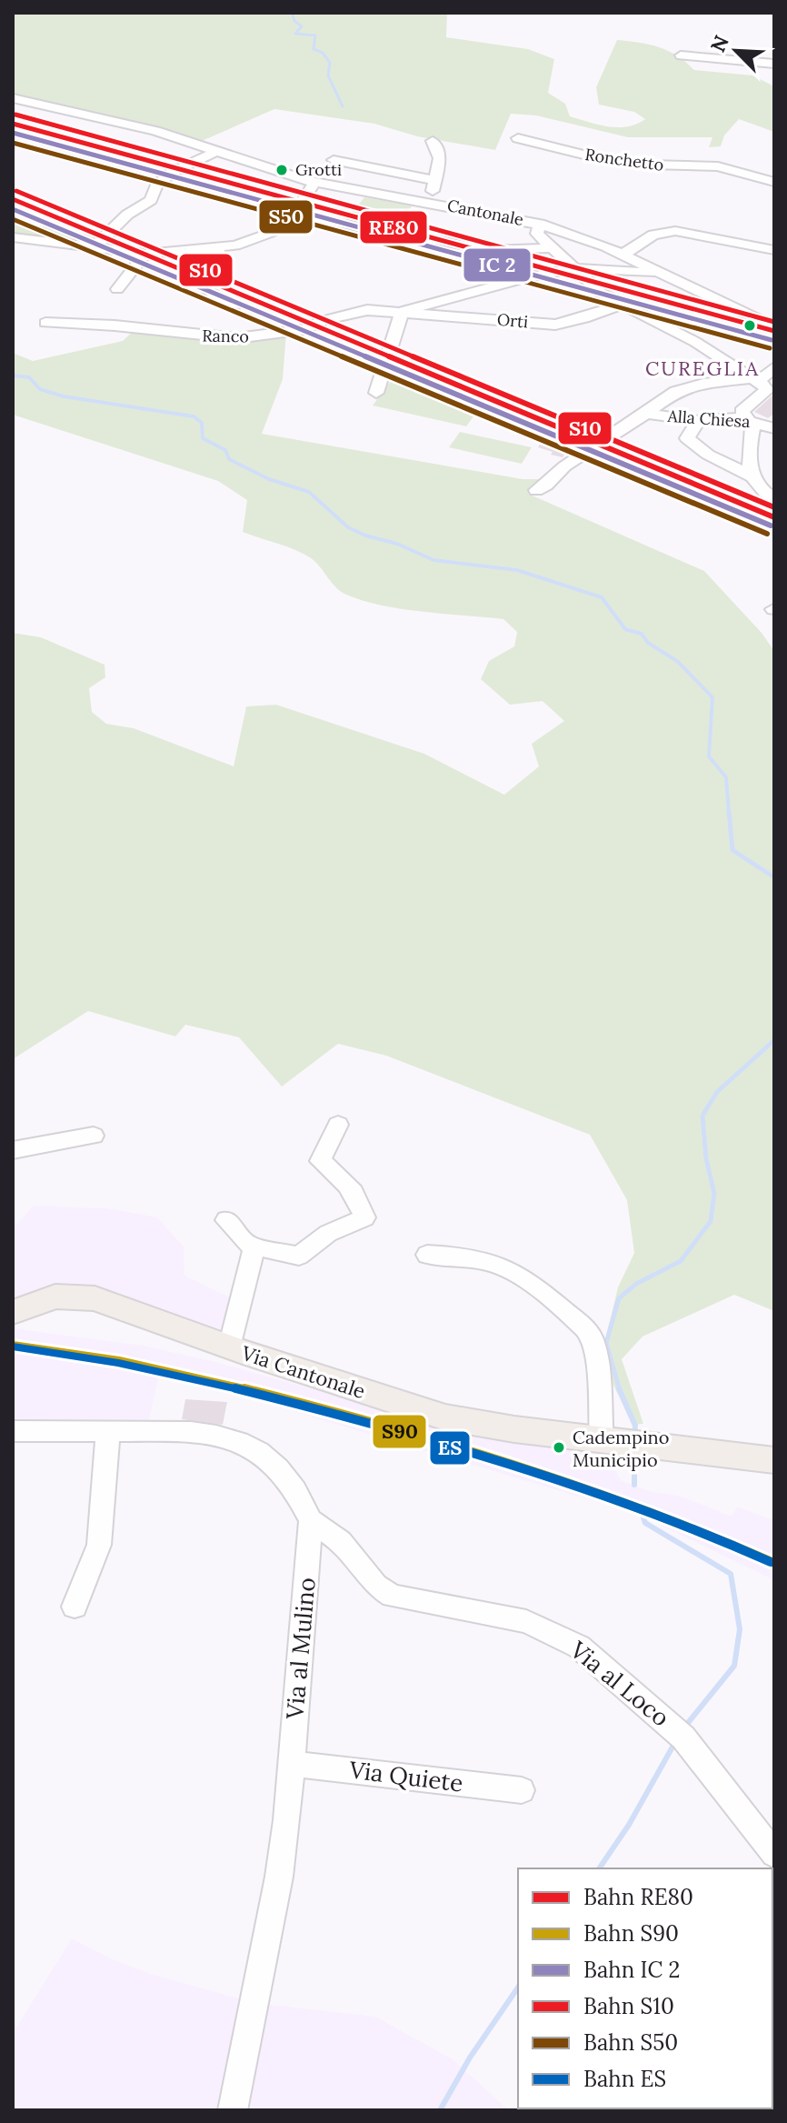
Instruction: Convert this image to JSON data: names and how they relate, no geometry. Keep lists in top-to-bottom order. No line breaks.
{"streets":{"main road":["Via Cantonale"],"street":["Ronchetto","Cantonale","Orti","Ranco","Alla Chiesa","Via al Mulino","Via al Loco","Via Quiete"]},"crossings":[["Orti","Ranco"],["Via al Mulino","Via al Loco"],["Via al Mulino","Via Quiete"]],"districts":["CUREGLIA"],"places":["Grotti","Cadempino Municipio"],"lines":["rail line S10","rail line RE80","rail line S50","rail line S90","rail line ES"],"legend":["Bahn RE80","Bahn S90","Bahn IC 2","Bahn S10","Bahn S50","Bahn ES"],"north":"top left"}
